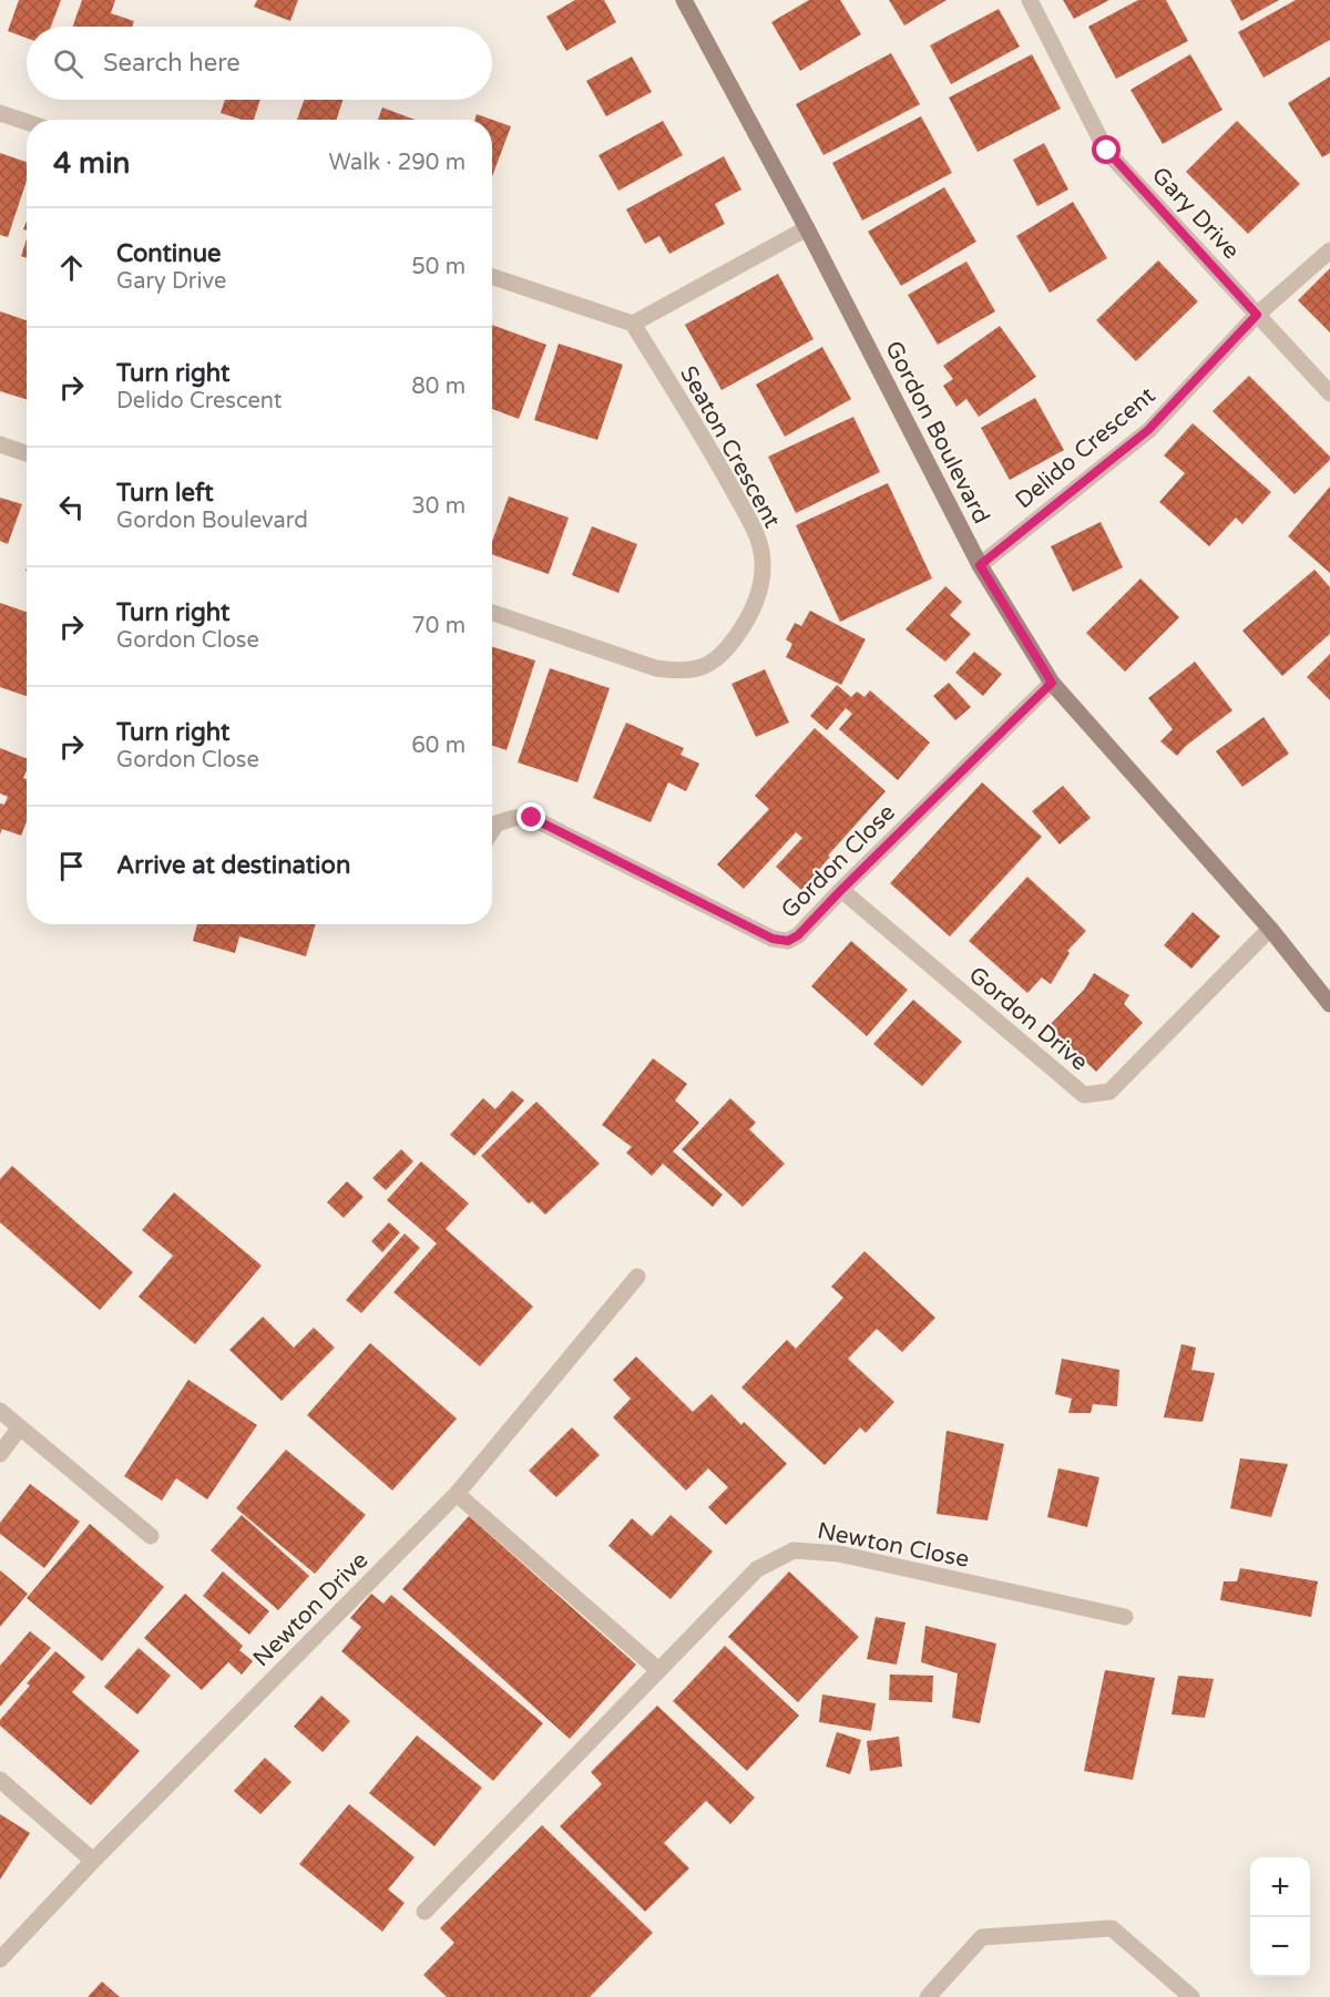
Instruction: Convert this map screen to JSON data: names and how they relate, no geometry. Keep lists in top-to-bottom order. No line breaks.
{"streets":{"street":["Gary Drive","Gordon Boulevard","Seaton Crescent","Delido Crescent","Gordon Close","Gordon Drive","Newton Close","Newton Drive"]},"crossings":[["Gary Drive","Delido Crescent"],["Gordon Boulevard","Delido Crescent"],["Gordon Boulevard","Gordon Close"],["Gordon Boulevard","Gordon Drive"],["Gordon Close","Gordon Drive"]],"page":{"search":"Search here","heading":["4 min","Walk · 290 m"],"list":[["Continue","Gary Drive","50 m"],["Turn right","Delido Crescent","80 m"],["Turn left","Gordon Boulevard","30 m"],["Turn right","Gordon Close","70 m"],["Turn right","Gordon Close","60 m"],"Arrive at destination"],"map_buttons":["+","−"]}}
